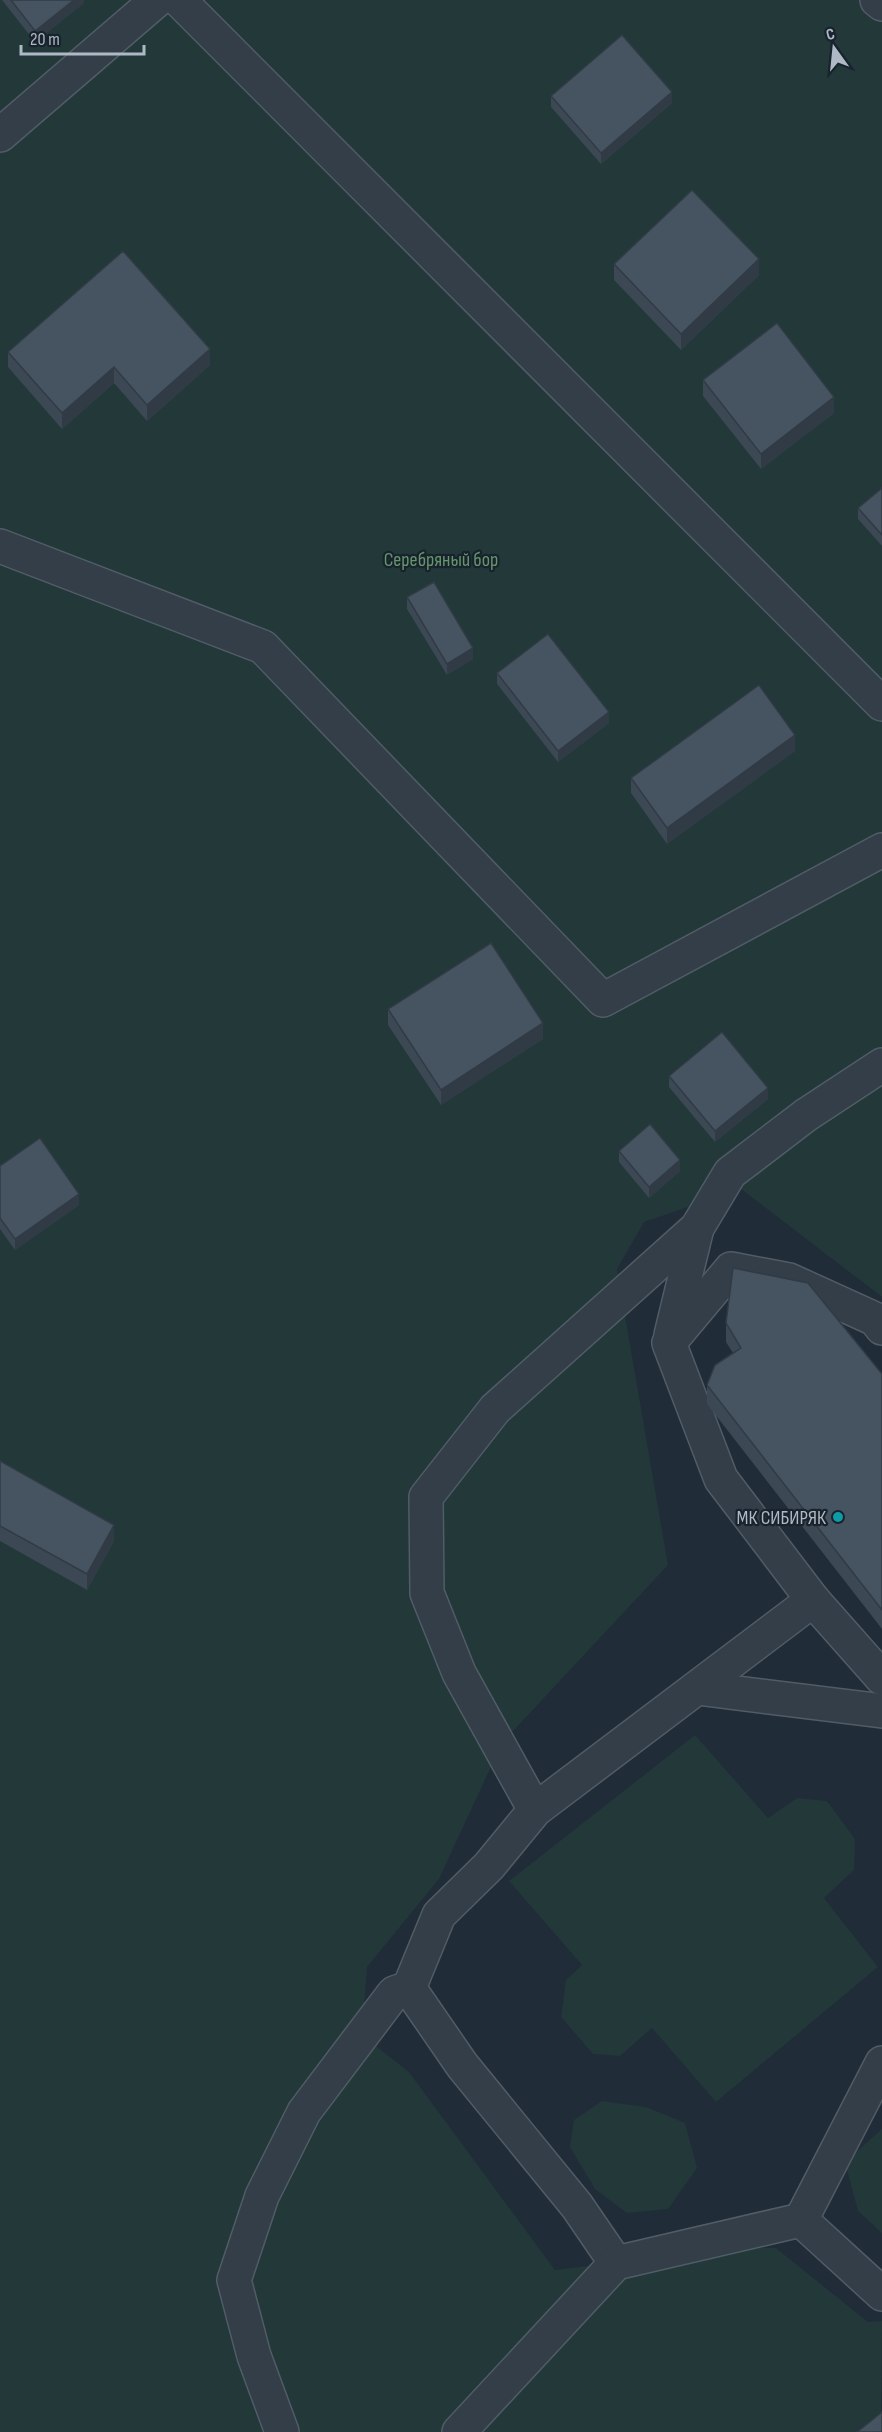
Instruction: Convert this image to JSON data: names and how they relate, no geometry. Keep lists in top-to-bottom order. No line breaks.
{"parks":["Серебряный бор"],"places":["МК СИБИРЯК"],"scale_bar":"20 m","north":"top"}
